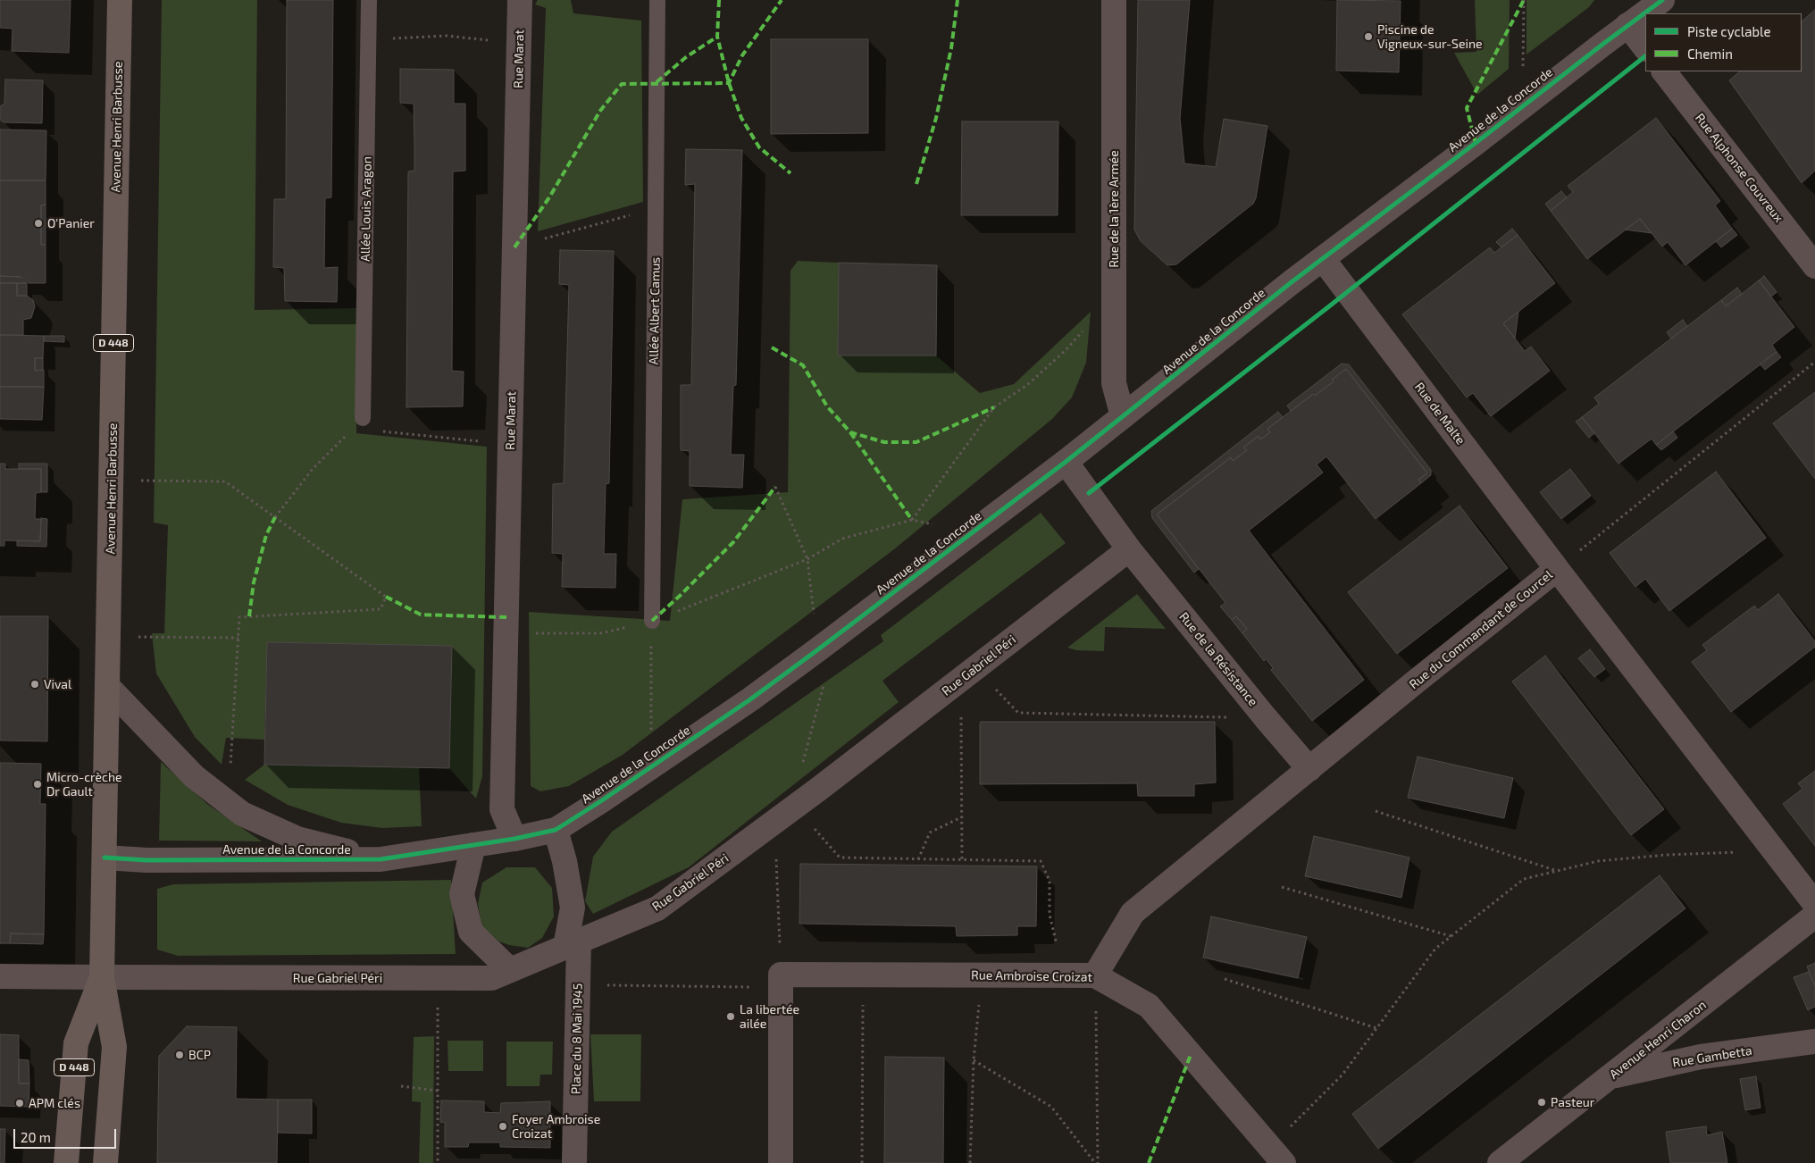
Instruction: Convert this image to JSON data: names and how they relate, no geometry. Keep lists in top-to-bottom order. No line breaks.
{"streets":{"main road":["Avenue Henri Barbusse","D 448"],"street":["Rue Marat","Avenue de la Concorde","Rue Alphonse Couvreux","Rue de la 1ère Armée","Rue de Malte","Rue du Commandant de Courcel","Rue de la Résistance","Rue Gabriel Péri","Rue Ambroise Croizat","Place du 8 Mai 1945","Avenue Henri Charon","Rue Gambetta"],"lane":["Allée Louis Aragon","Allée Albert Camus"]},"crossings":[["Rue Marat","Avenue de la Concorde"],["Rue Marat","Rue Gabriel Péri"],["Rue Marat","Place du 8 Mai 1945"],["Avenue de la Concorde","Avenue Henri Barbusse"],["Avenue de la Concorde","Rue de la 1ère Armée"],["Avenue de la Concorde","Rue de Malte"],["Avenue de la Concorde","Rue Gabriel Péri"],["Avenue de la Concorde","Place du 8 Mai 1945"],["Avenue Henri Barbusse","Rue Gabriel Péri"],["Rue de Malte","Rue du Commandant de Courcel"],["Rue du Commandant de Courcel","Rue de la Résistance"],["Rue du Commandant de Courcel","Rue Ambroise Croizat"],["Rue de la Résistance","Rue Gabriel Péri"],["Rue Gabriel Péri","Place du 8 Mai 1945"],["Avenue Henri Charon","Rue Gambetta"]],"places":["Piscine de Vigneux-sur-Seine","O'Panier","Vival","Micro-crèche Dr Gault","La libertée ailée","BCP","Pasteur","APM clés","Foyer Ambroise Croizat"],"legend":["Piste cyclable","Chemin"],"scale_bar":"20 m"}
